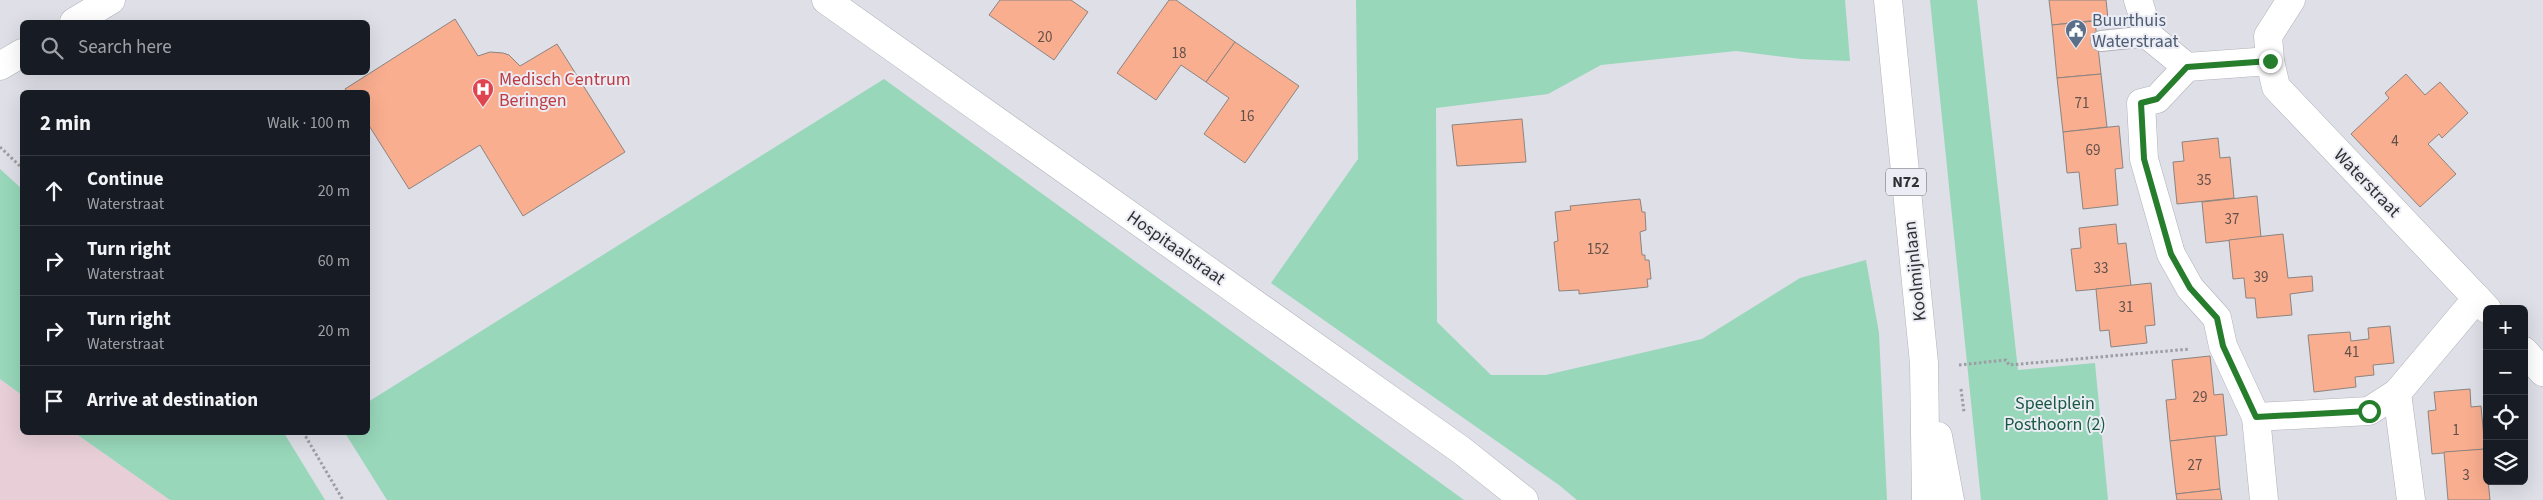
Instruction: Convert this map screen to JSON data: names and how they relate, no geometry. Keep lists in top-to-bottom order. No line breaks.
{"streets":{"street":["N72","Waterstraat","Hospitaalstraat","Koolmijnlaan"]},"parks":["Speelplein Posthoorn (2)"],"places":{"public building":["Buurthuis Waterstraat"],"hospital":["Medisch Centrum Beringen"]},"house_numbers":["20","18","71","16","4","69","35","37","152","33","39","31","41","29","1","27","3"],"page":{"search":"Search here","heading":["2 min","Walk · 100 m"],"list":[["Continue","Waterstraat","20 m"],["Turn right","Waterstraat","60 m"],["Turn right","Waterstraat","20 m"],"Arrive at destination"],"map_buttons":["+","−"]}}
